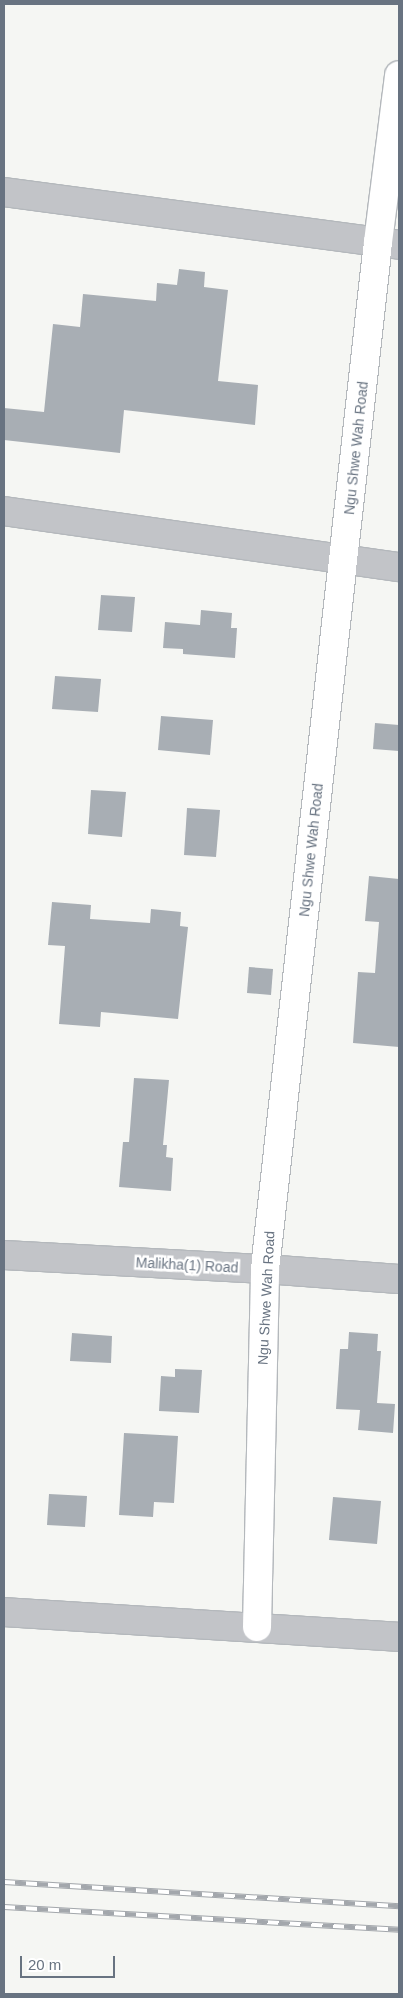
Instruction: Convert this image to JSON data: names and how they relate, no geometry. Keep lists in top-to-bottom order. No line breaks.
{"streets":{"street":["Ngu Shwe Wah Road","Malikha(1) Road"]},"crossings":[["Ngu Shwe Wah Road","Malikha(1) Road"]],"scale_bar":"20 m"}
